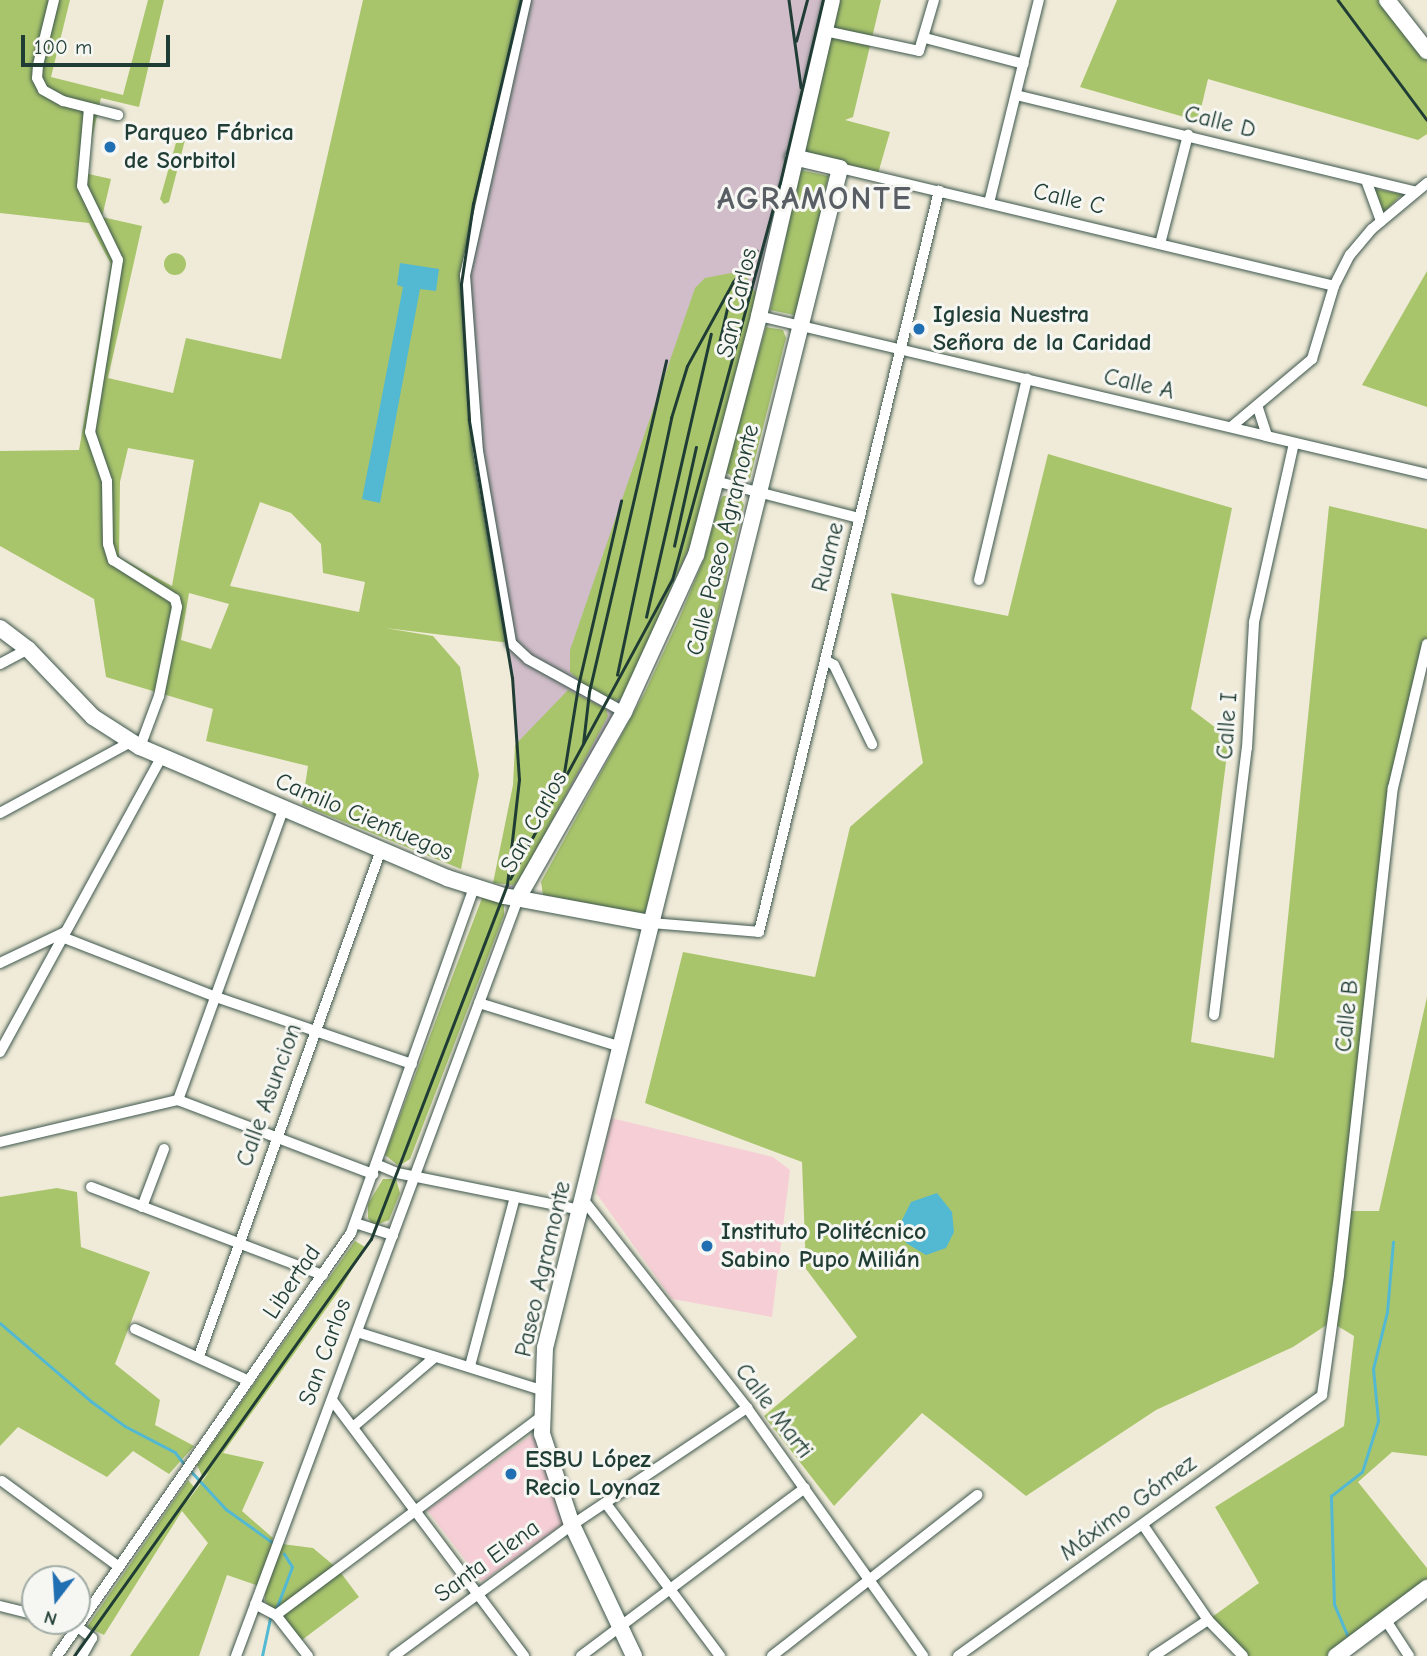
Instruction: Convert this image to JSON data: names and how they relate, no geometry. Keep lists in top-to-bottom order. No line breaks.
{"streets":{"street":["Calle D","Calle C","San Carlos","Calle A","Calle Paseo Agramonte","Ruame","Calle I","Camilo Cienfuegos","Calle B","Calle Asuncion","Paseo Agramonte","Libertad","Calle Marti","Máximo Gómez","Santa Elena"]},"crossings":[["Calle C","San Carlos"],["Calle C","Calle Paseo Agramonte"],["Calle C","Ruame"],["San Carlos","Calle A"],["San Carlos","Camilo Cienfuegos"],["Calle A","Calle Paseo Agramonte"],["Calle A","Ruame"],["Calle A","Calle I"],["Calle Paseo Agramonte","Camilo Cienfuegos"],["Calle Paseo Agramonte","Paseo Agramonte"],["Ruame","Camilo Cienfuegos"],["Camilo Cienfuegos","Calle Asuncion"],["Camilo Cienfuegos","Paseo Agramonte"],["Camilo Cienfuegos","Libertad"],["Calle B","Máximo Gómez"],["Paseo Agramonte","Calle Marti"],["Paseo Agramonte","Santa Elena"],["Calle Marti","Santa Elena"]],"districts":["AGRAMONTE"],"places":["Parqueo Fábrica de Sorbitol","Iglesia Nuestra Señora de la Caridad","Instituto Politécnico Sabino Pupo Milián","ESBU López Recio Loynaz"],"scale_bar":"100 m","north":"bottom"}
